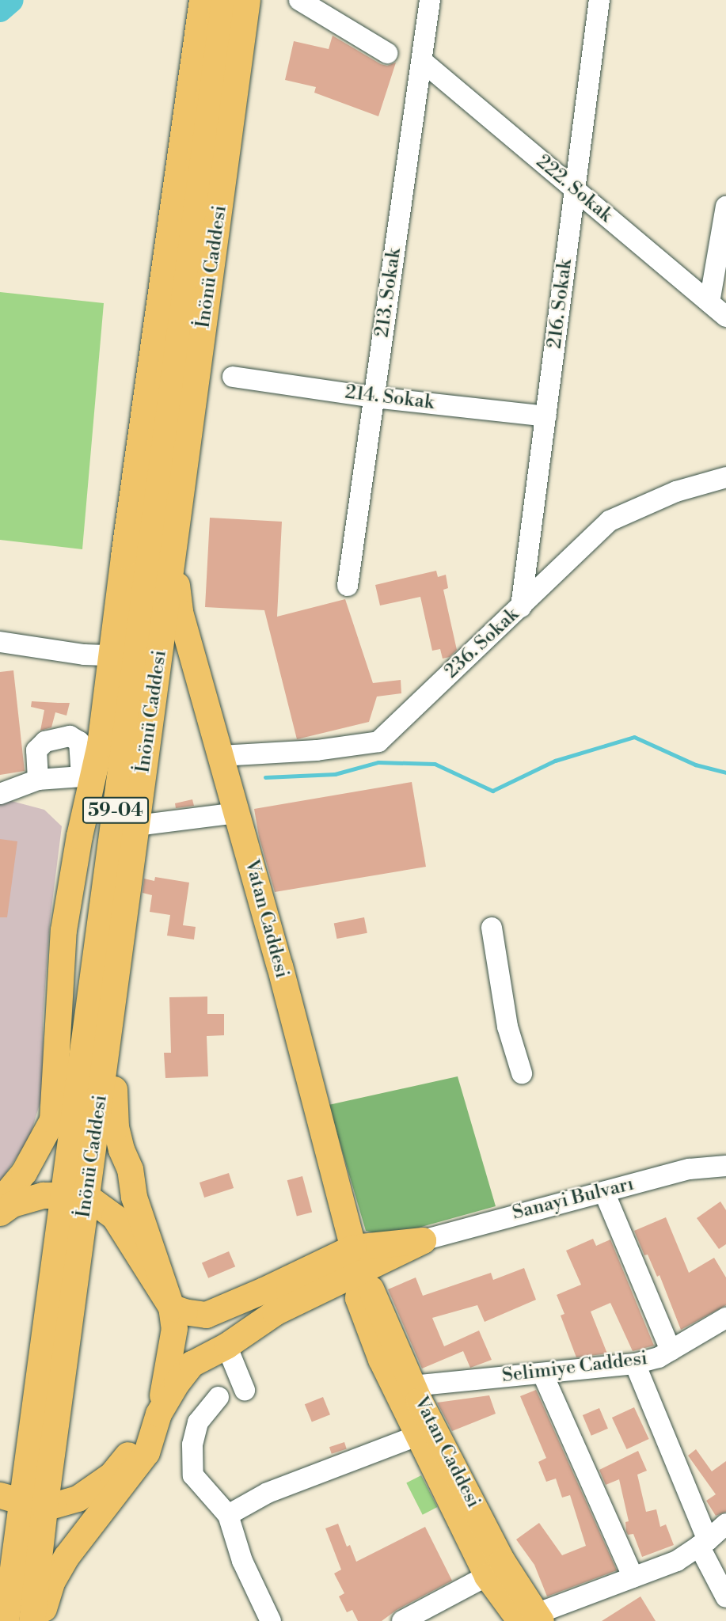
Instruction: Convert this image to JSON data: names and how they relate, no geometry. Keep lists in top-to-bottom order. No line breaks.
{"streets":{"main road":["İnönü Caddesi","59-04","Vatan Caddesi"],"street":["222. Sokak","213. Sokak","216. Sokak","214. Sokak","236. Sokak","Sanayi Bulvarı","Selimiye Caddesi"]},"crossings":[["222. Sokak","213. Sokak"],["222. Sokak","216. Sokak"],["İnönü Caddesi","59-04"],["İnönü Caddesi","Vatan Caddesi"],["213. Sokak","214. Sokak"],["216. Sokak","214. Sokak"],["216. Sokak","236. Sokak"],["236. Sokak","Vatan Caddesi"],["Vatan Caddesi","Selimiye Caddesi"]]}
